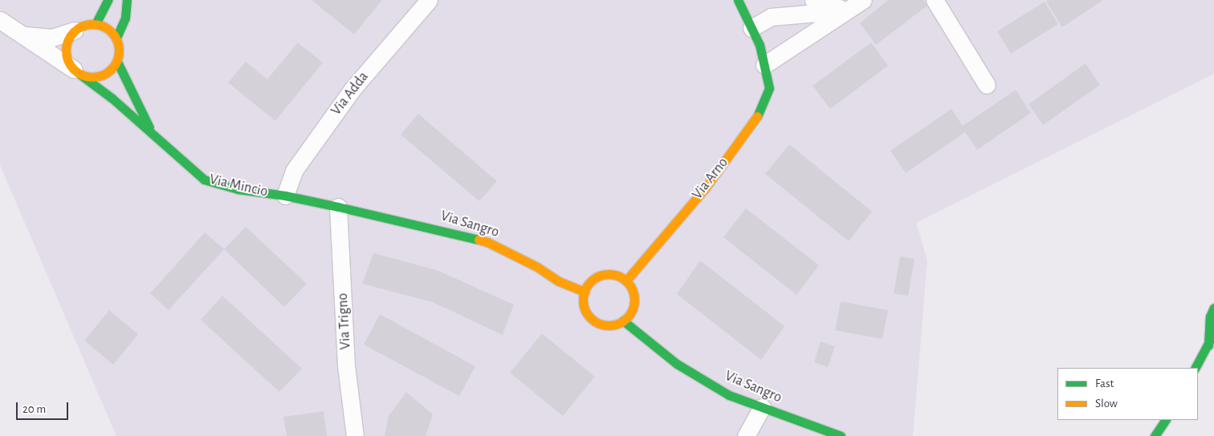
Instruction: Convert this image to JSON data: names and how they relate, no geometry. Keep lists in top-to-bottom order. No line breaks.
{"streets":{"main road":["Via Arno","Via Mincio","Via Sangro"],"street":["Via Adda","Via Trigno"]},"crossings":[["Via Adda","Via Mincio"],["Via Arno","Via Sangro"],["Via Mincio","Via Sangro"],["Via Mincio","Via Trigno"],["Via Sangro","Via Trigno"]],"legend":["Fast","Slow"],"scale_bar":"20 m"}
